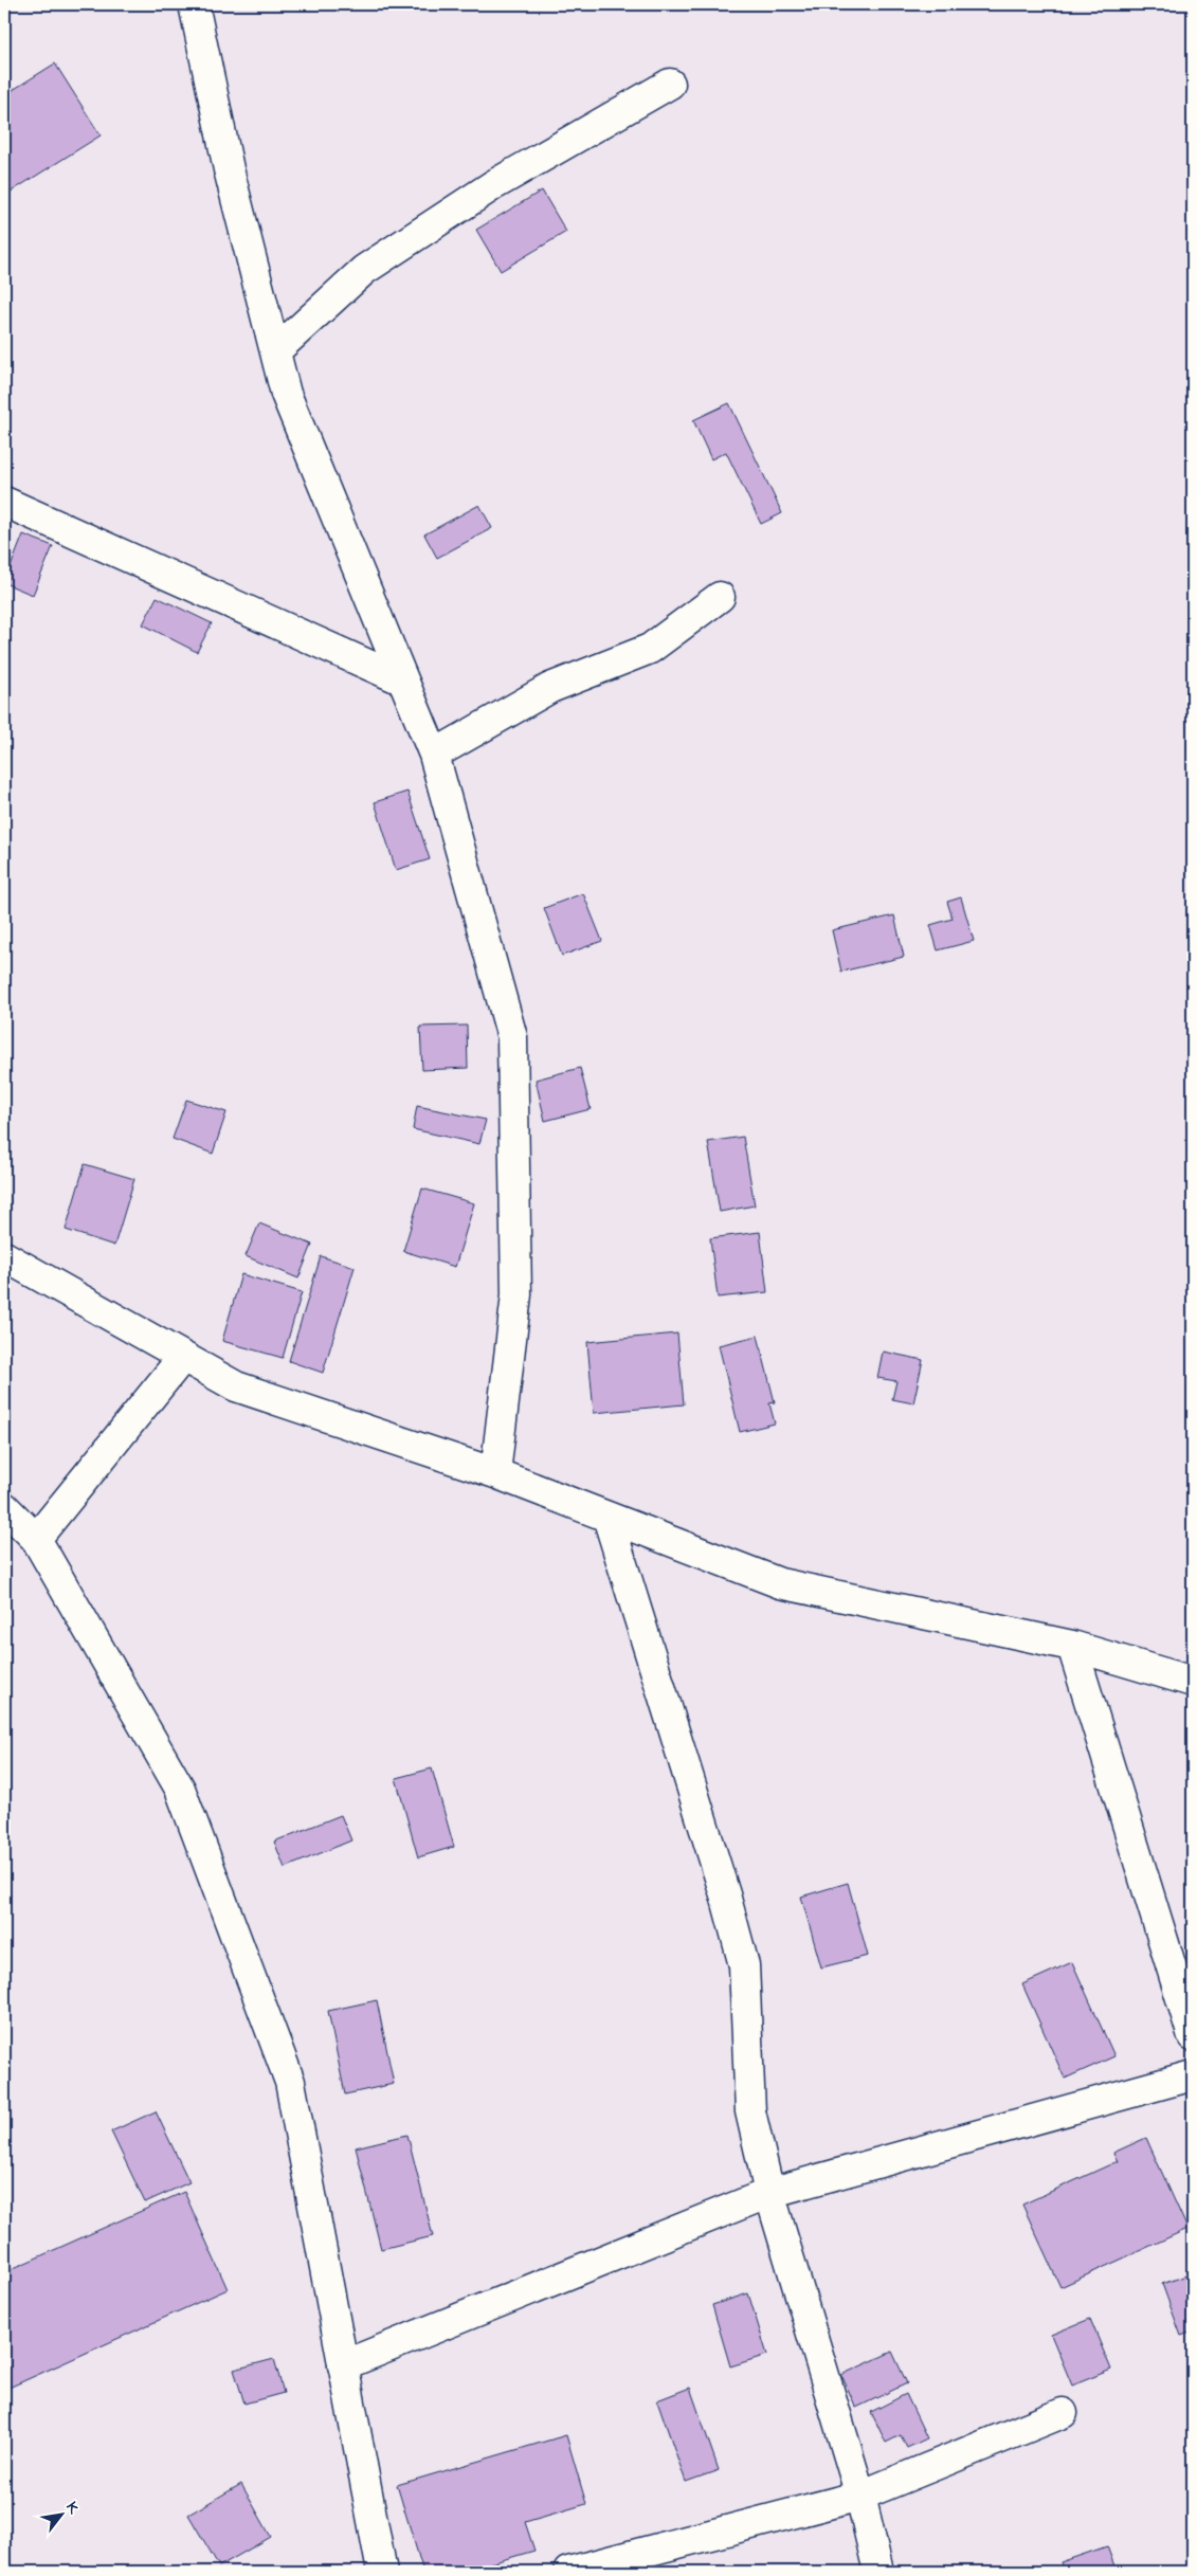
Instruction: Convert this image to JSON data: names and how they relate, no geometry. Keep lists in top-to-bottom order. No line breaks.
{"north":"top right"}
